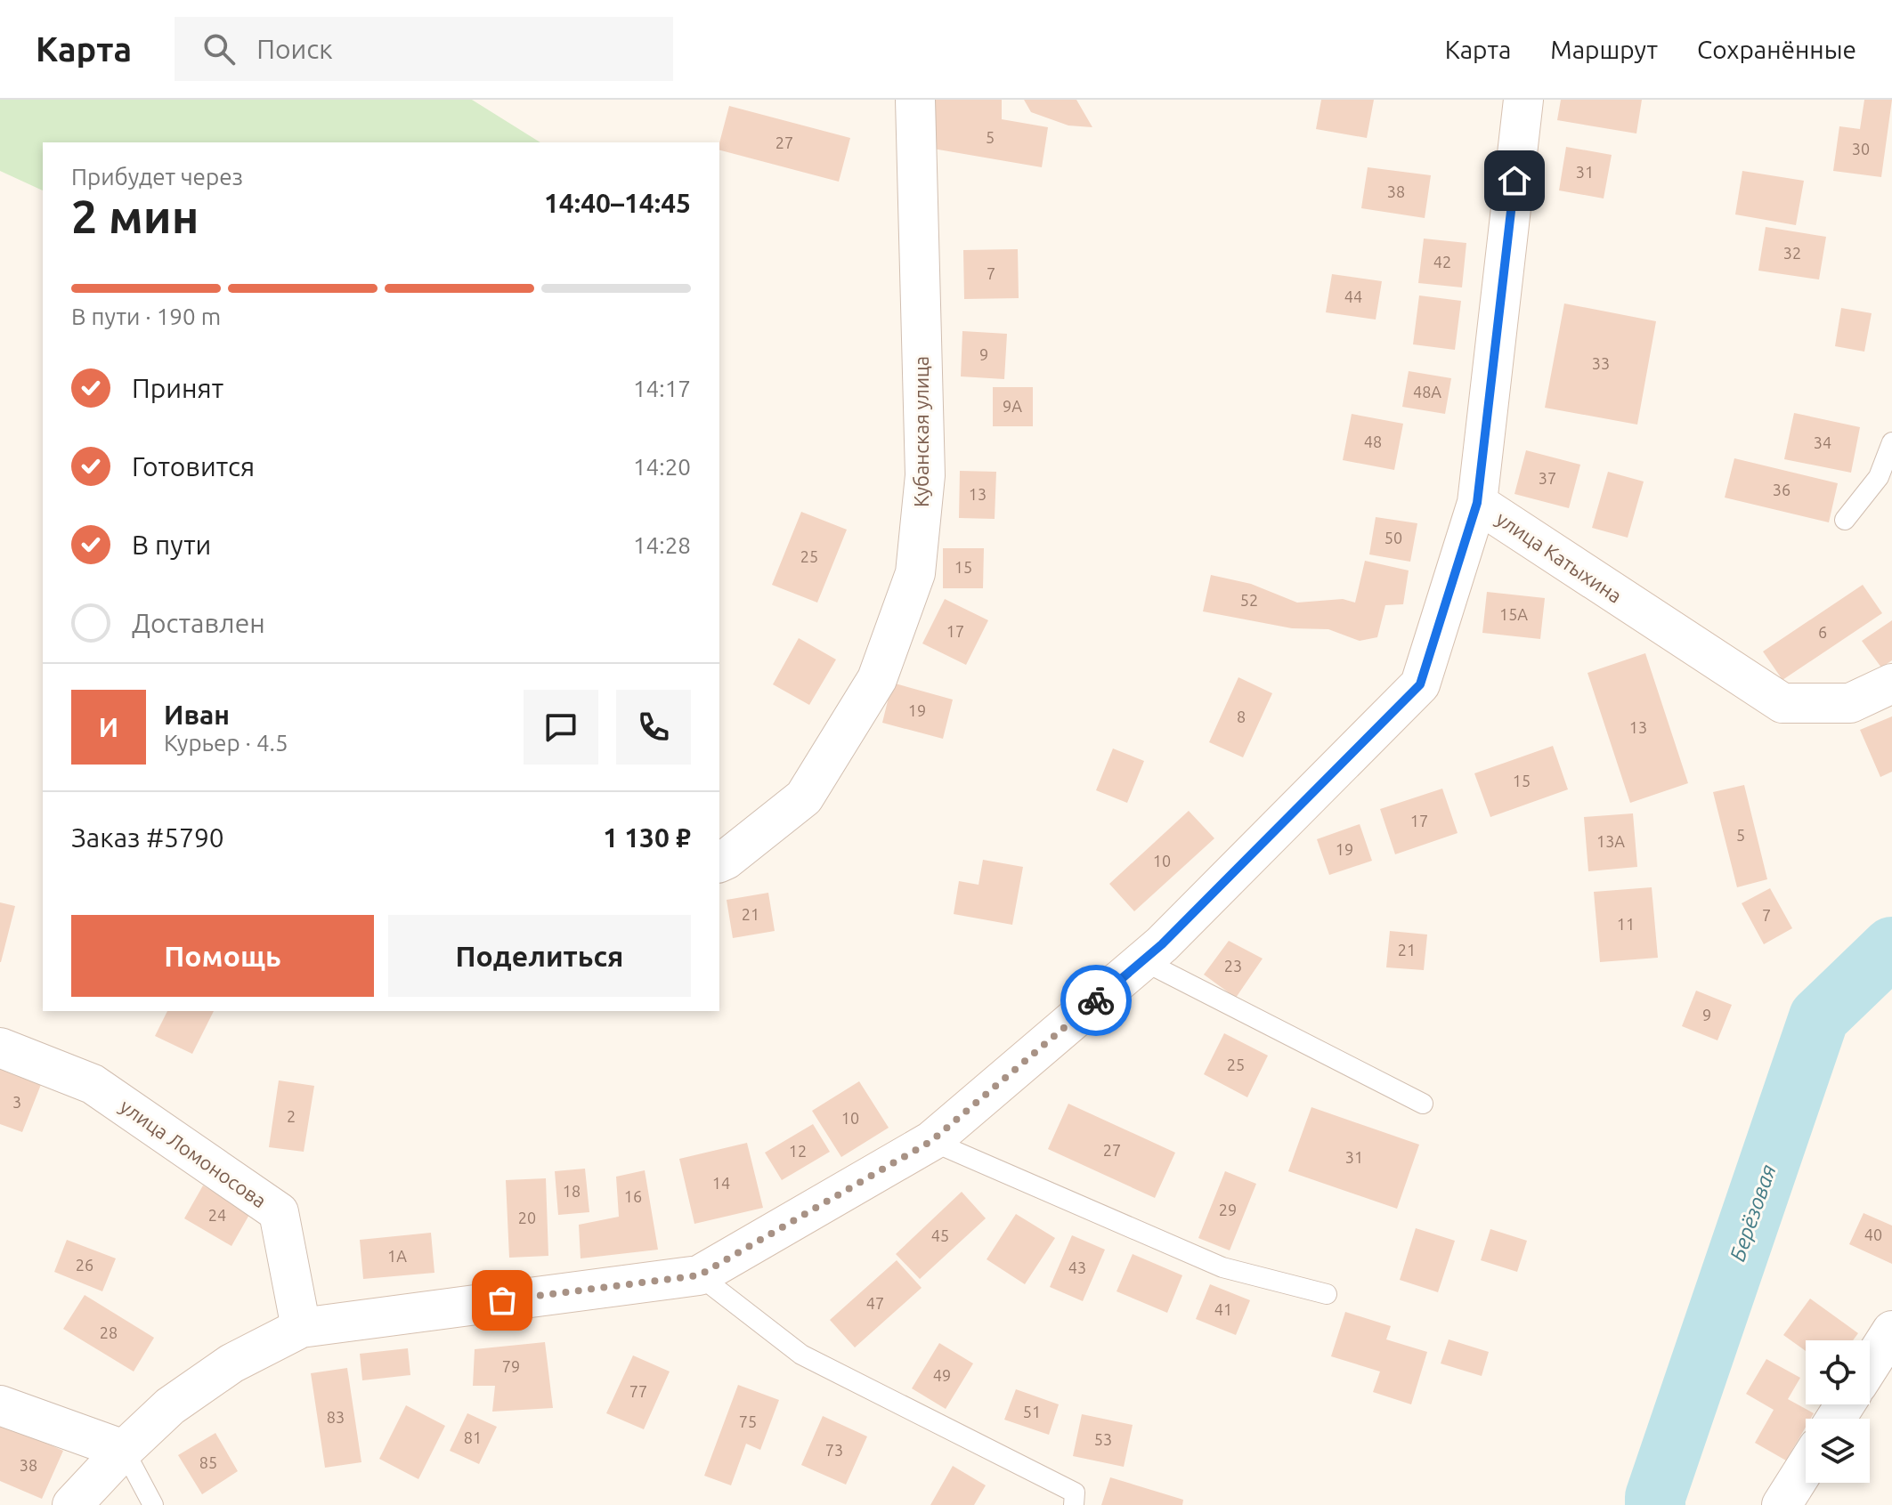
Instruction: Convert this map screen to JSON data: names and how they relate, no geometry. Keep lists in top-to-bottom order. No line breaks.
{"streets":{"street":["Кубанская улица","улица Катыхина","улица Ломоносова"]},"crossings":[["улица Катыхина","улица Ломоносова"]],"water":["Берёзовая"],"house_numbers":["5","27","30","31","38","32","42","7","44","9","33","48А","9А","48","34","37","36","13","50","25","15","52","15А","17","6","19","8","13","15","17","5","13А","19","10","21","7","11","21","23","9","25","3","2","10","27","12","31","14","18","16","29","24","20","40","45","1А","26","43","47","41","28","79","49","77","51","83","75","81","53","73","85","38"],"page":{"header":"Карта","search":"Поиск","nav":["Карта","Маршрут","Сохранённые"],"heading":["2 мин","Прибудет через","14:40–14:45"],"panel":["Иван","Курьер · 4.5","Заказ #5790","1 130 ₽"],"bar":"В пути · 190 m","list":[["Принят","14:17"],["Готовится","14:20"],["В пути","14:28"],"Доставлен"],"round":"И","buttons":["Помощь","Поделиться"]}}
